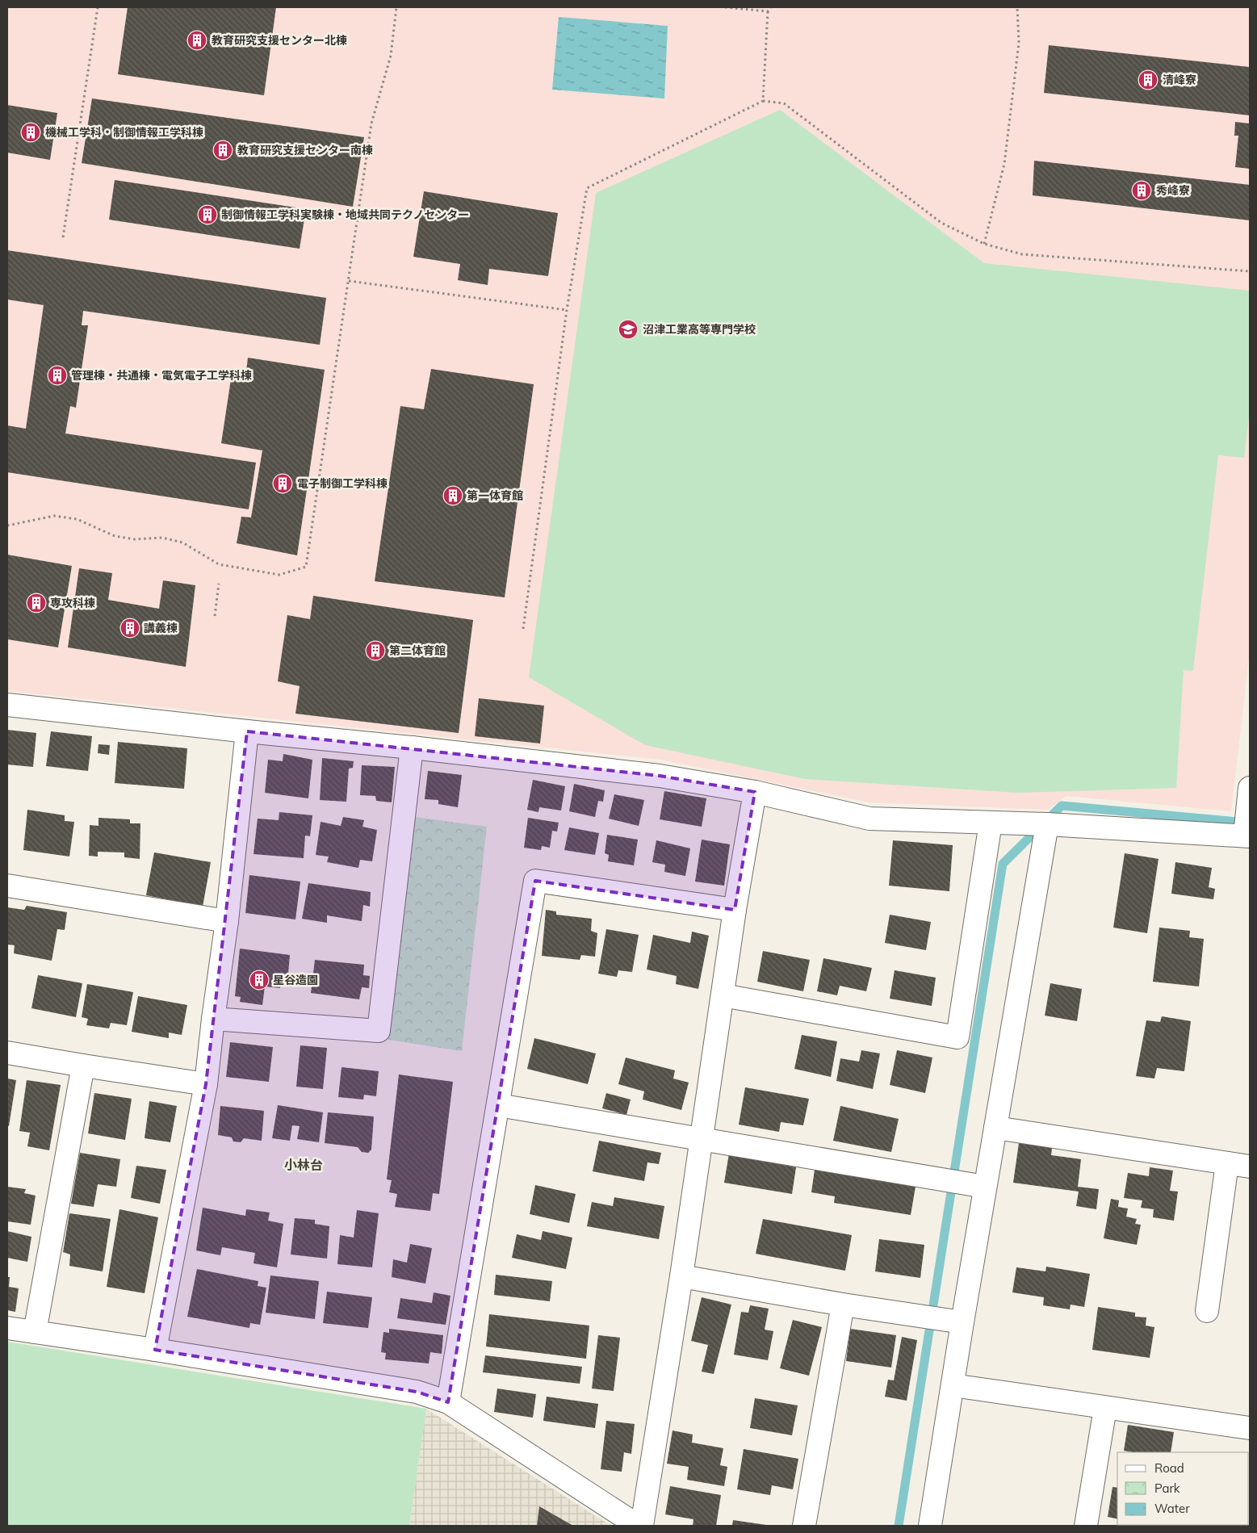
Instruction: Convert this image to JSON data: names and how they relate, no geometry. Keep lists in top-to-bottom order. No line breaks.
{"districts":["小林台"],"places":{"building":["教育研究支援センター北棟","清峰寮","機械工学科・制御情報工学科棟","教育研究支援センター南棟","秀峰寮","制御情報工学科実験棟・地域共同テクノセンター","管理棟・共通棟・電気電子工学科棟","電子制御工学科棟","第一体育館","専攻科棟","講義棟","第二体育館","星谷造園"],"school or university":["沼津工業高等専門学校"]},"legend":["Road","Park","Water"]}
